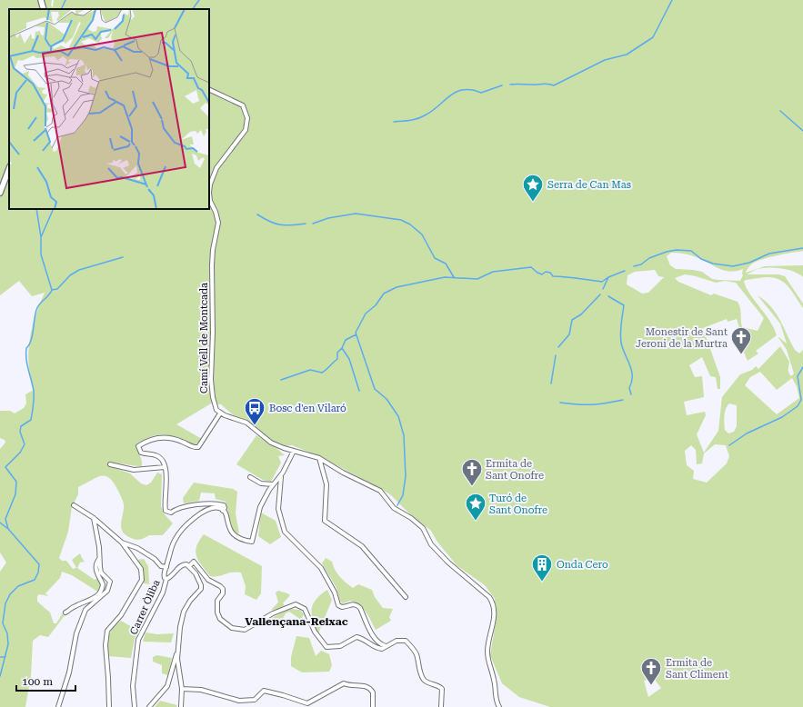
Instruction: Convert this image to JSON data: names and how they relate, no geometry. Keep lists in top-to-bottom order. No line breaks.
{"streets":{"street":["Camí Vell de Montcada","Carrer Òliba"]},"districts":["Vallençana-Reixac"],"places":{"place":["Serra de Can Mas","Turó de Sant Onofre"],"church":["Monestir de Sant Jeroni de la Murtra","Ermita de Sant Onofre","Ermita de Sant Climent"],"bus stop":["Bosc d'en Vilaró"],"building":["Onda Cero"]},"scale_bar":"100 m"}
